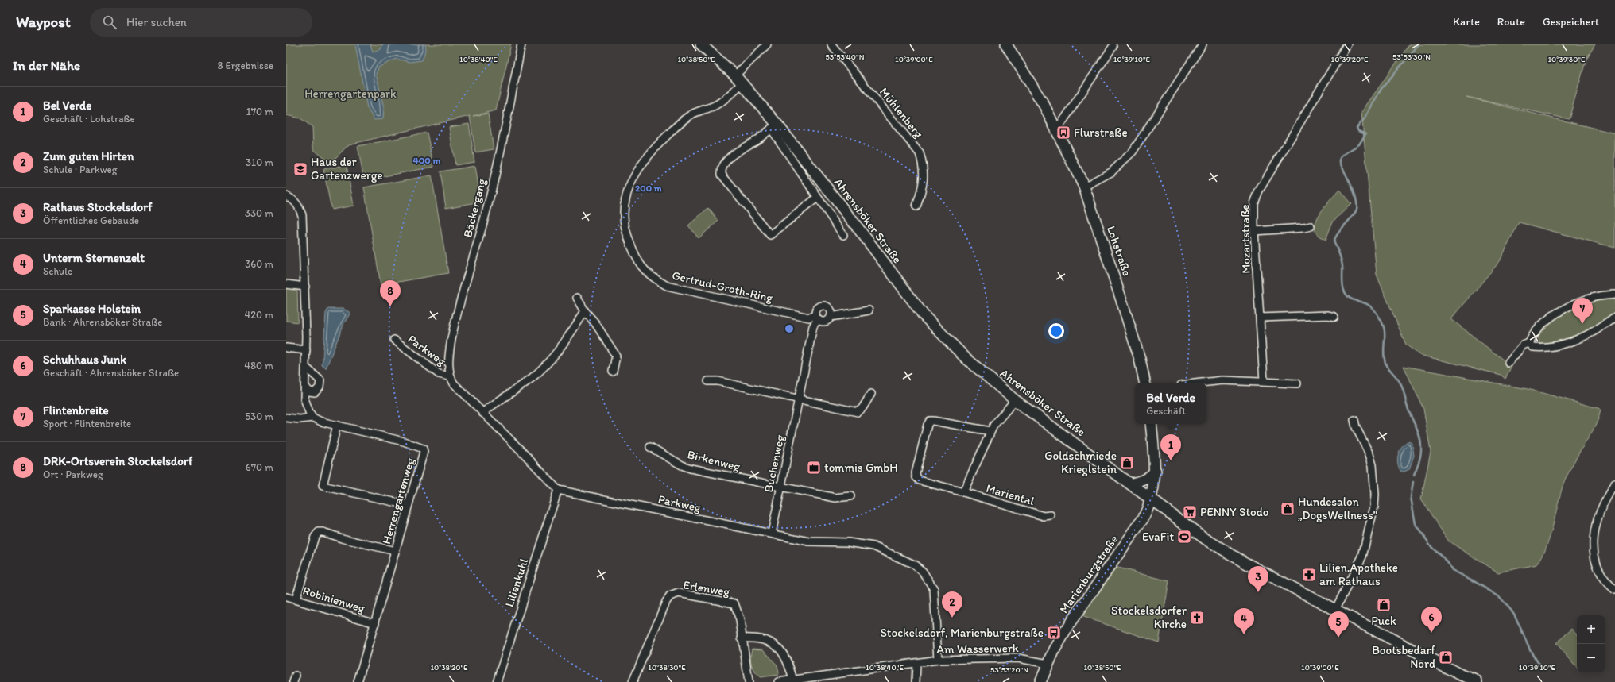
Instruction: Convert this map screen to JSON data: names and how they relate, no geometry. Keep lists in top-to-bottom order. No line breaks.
{"streets":{"main road":["Ahrensböker Straße","Lohstraße","Marienburgstraße"],"street":["Mühlenberg","Bäckergang","Mozartstraße","Gertrud-Groth-Ring","Parkweg","Birkenweg","Buchenweg","Mariental","Herrengartenweg","Lilienkuhl","Erlenweg","Robinienweg","Am Wasserwerk"]},"crossings":[["Bäckergang","Parkweg"],["Ahrensböker Straße","Gertrud-Groth-Ring"],["Ahrensböker Straße","Marienburgstraße"],["Parkweg","Buchenweg"],["Parkweg","Lilienkuhl"],["Parkweg","Am Wasserwerk"],["Birkenweg","Buchenweg"],["Herrengartenweg","Robinienweg"],["Marienburgstraße","Am Wasserwerk"]],"parks":["Herrengartenpark"],"places":{"bus stop":["Flurstraße","Stockelsdorf, Marienburgstraße"],"school or university":["Haus der Gartenzwerge"],"shop":["Goldschmiede Krieglstein","Hundesalon „DogsWellness”","Puck","Bootsbedarf Nord"],"office":["tommis GmbH"],"supermarket":["PENNY Stodo"],"sports":["EvaFit"],"pharmacy":["Lilien.Apotheke am Rathaus"],"church":["Stockelsdorfer Kirche"]},"page":{"header":"Waypost","search":"Hier suchen","nav":["Karte","Route","Gespeichert"],"heading":["In der Nähe","8 Ergebnisse"],"list":[{"mark":"1","name":"Bel Verde","note":"Geschäft · Lohstraße","value":"170 m"},{"mark":"2","name":"Zum guten Hirten","note":"Schule · Parkweg","value":"310 m"},{"mark":"3","name":"Rathaus Stockelsdorf","note":"Öffentliches Gebäude","value":"330 m"},{"mark":"4","name":"Unterm Sternenzelt","note":"Schule","value":"360 m"},{"mark":"5","name":"Sparkasse Holstein","note":"Bank · Ahrensböker Straße","value":"420 m"},{"mark":"6","name":"Schuhhaus Junk","note":"Geschäft · Ahrensböker Straße","value":"480 m"},{"mark":"7","name":"Flintenbreite","note":"Sport · Flintenbreite","value":"530 m"},{"mark":"8","name":"DRK-Ortsverein Stockelsdorf","note":"Ort · Parkweg","value":"670 m"}],"pins":["8","7","1","3","2","6","4","5"],"popup":["Bel Verde","Geschäft"],"map_buttons":["+","−"]},"coordinates":["53°53'40\"N","53°53'30\"N","10°39'30\"E","10°38'40\"E","10°38'50\"E","10°39'00\"E","10°39'10\"E","10°39'20\"E","10°38'20\"E","10°38'30\"E","53°53'20\"N"],"rings":["400 m","200 m"]}
